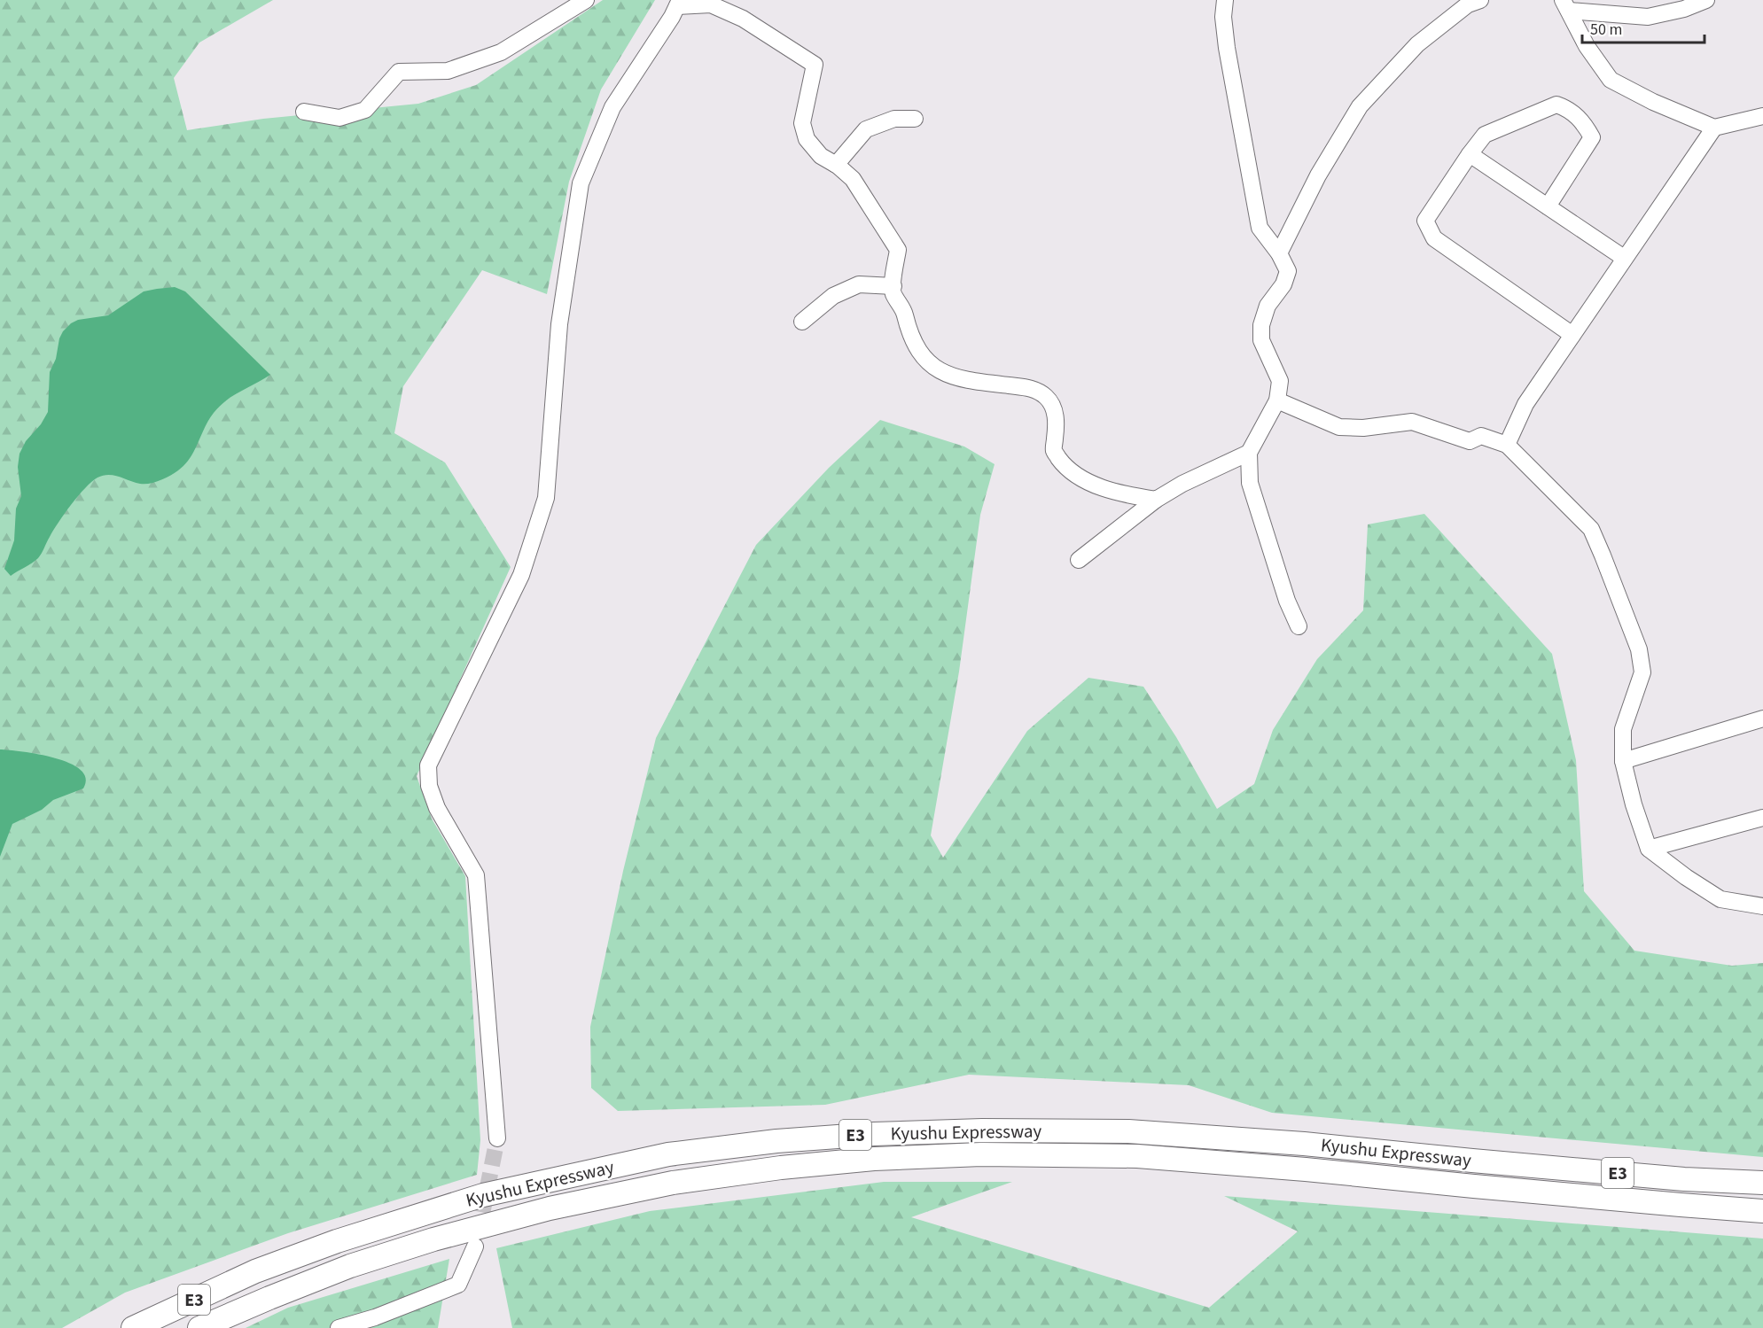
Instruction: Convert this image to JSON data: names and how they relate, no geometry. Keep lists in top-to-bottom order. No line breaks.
{"streets":{"highway":["Kyushu Expressway","E3"]},"scale_bar":"50 m"}
